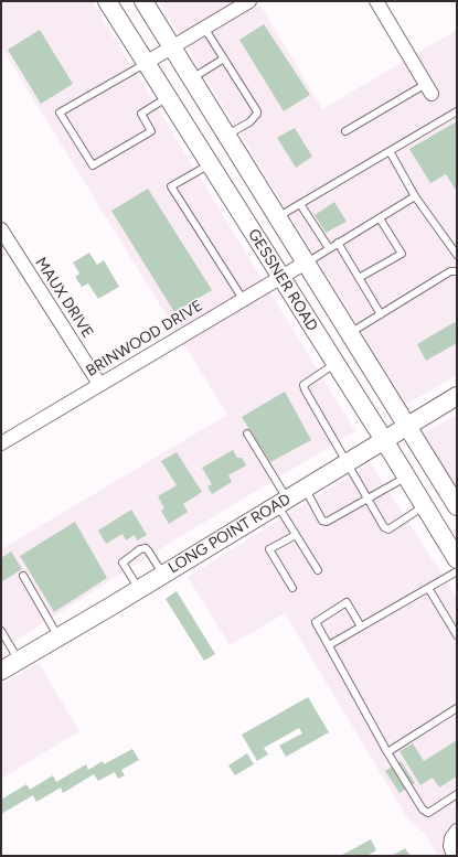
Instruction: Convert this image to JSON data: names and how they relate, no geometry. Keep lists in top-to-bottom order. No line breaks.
{"streets":{"main road":["GESSNER ROAD","LONG POINT ROAD"],"street":["MAUX DRIVE","BRINWOOD DRIVE"]},"crossings":[["GESSNER ROAD","BRINWOOD DRIVE"],["GESSNER ROAD","LONG POINT ROAD"],["MAUX DRIVE","BRINWOOD DRIVE"]]}
